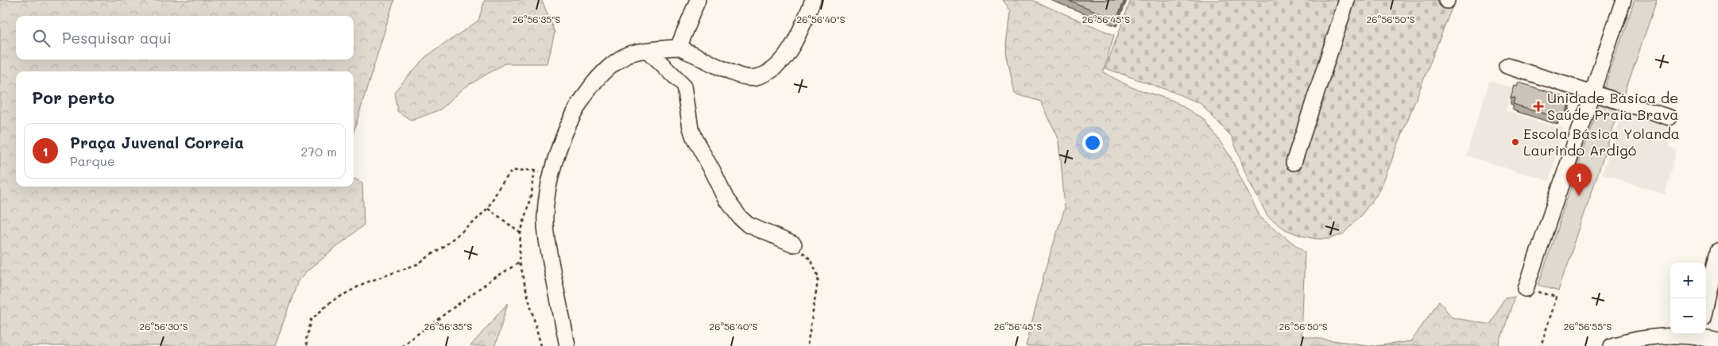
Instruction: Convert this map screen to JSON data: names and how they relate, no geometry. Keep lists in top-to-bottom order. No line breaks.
{"places":{"health":["Unidade Básica de Saúde Praia Brava"],"other":["Escola Básica Yolanda Laurindo Ardigó"]},"page":{"search":"Pesquisar aqui","heading":"Por perto","list":[{"mark":"1","name":"Praça Juvenal Correia","note":"Parque","value":"270 m"}],"pins":"1","map_buttons":["+","−"]},"coordinates":["26°56'35\"S","26°56'40\"S","26°56'45\"S","26°56'50\"S","26°56'30\"S","26°56'55\"S"]}
